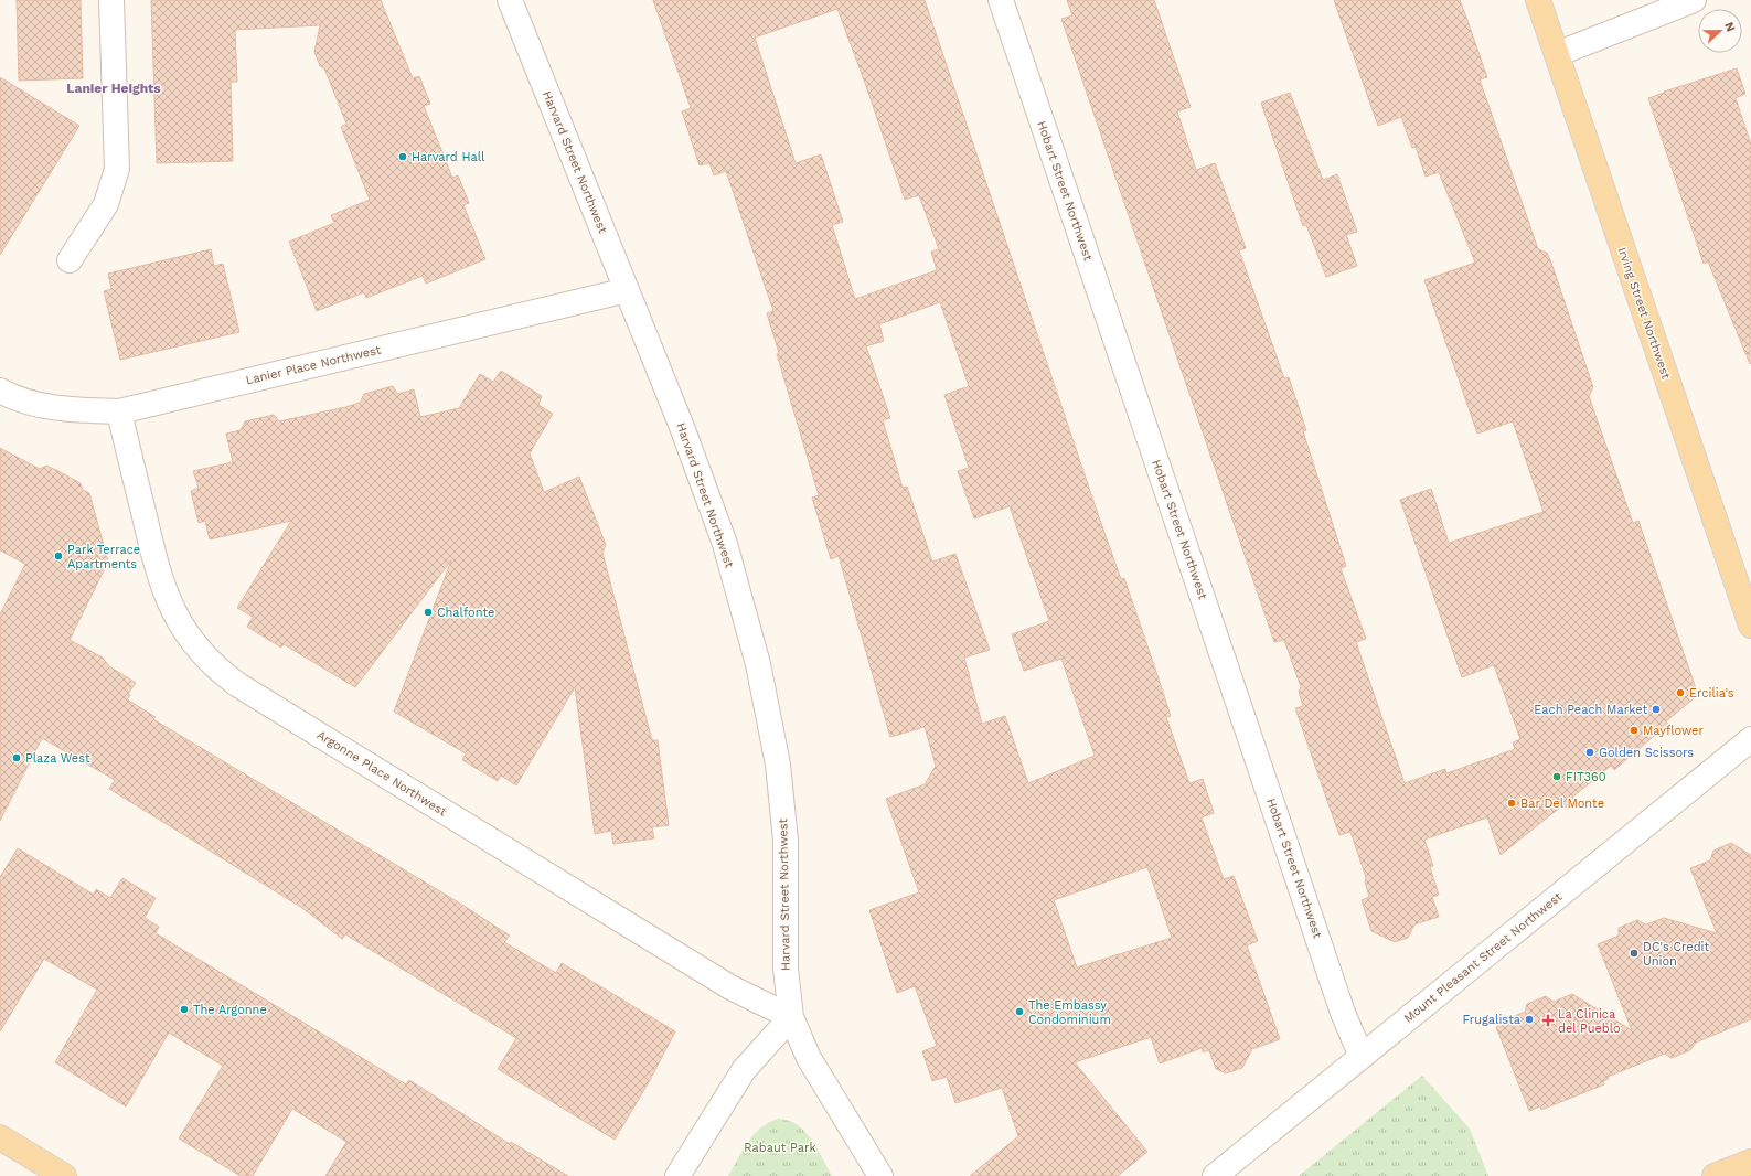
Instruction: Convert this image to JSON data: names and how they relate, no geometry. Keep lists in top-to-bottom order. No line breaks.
{"streets":{"main road":["Irving Street Northwest"],"street":["Harvard Street Northwest","Hobart Street Northwest","Lanier Place Northwest","Argonne Place Northwest","Mount Pleasant Street Northwest"]},"crossings":[["Harvard Street Northwest","Lanier Place Northwest"],["Harvard Street Northwest","Argonne Place Northwest"],["Hobart Street Northwest","Mount Pleasant Street Northwest"],["Lanier Place Northwest","Argonne Place Northwest"]],"districts":["Lanier Heights"],"parks":["Rabaut Park"],"places":{"other":["Harvard Hall","Park Terrace Apartments","Chalfonte","Ercilia's","Each Peach Market","Mayflower","Golden Scissors","Plaza West","FIT360","Bar Del Monte","DC's Credit Union","The Argonne","The Embassy Condominium","Frugalista"],"health":["La Clinica del Pueblo"]},"north":"right"}
